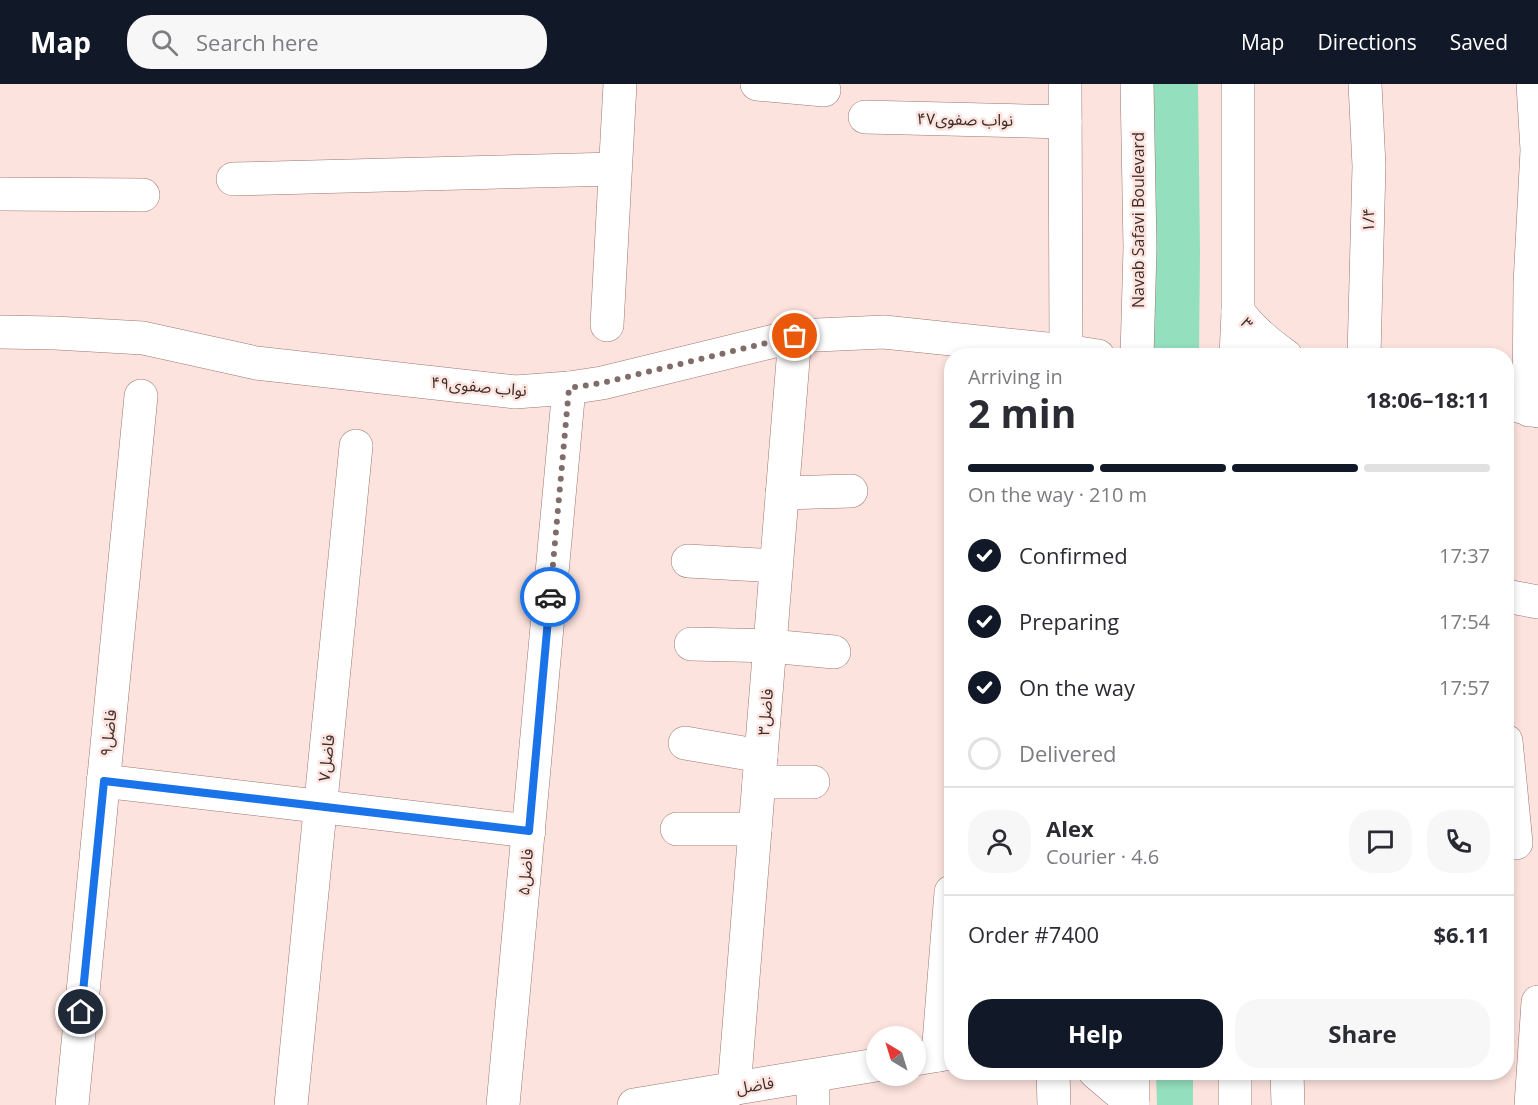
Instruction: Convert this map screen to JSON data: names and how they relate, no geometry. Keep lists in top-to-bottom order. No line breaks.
{"streets":{"street":["۴۷نواب صفوی","Navab Safavi Boulevard","۱/۴","۳","۴۹نواب صفوی","۳فاضل","۹فاضل","۷فاضل","۵فاضل","فاضل"]},"crossings":[["۴۹نواب صفوی","۳فاضل"],["۴۹نواب صفوی","۵فاضل"],["۳فاضل","فاضل"]],"north":"top left","page":{"header":"Map","search":"Search here","nav":["Map","Directions","Saved"],"heading":["2 min","Arriving in","18:06–18:11"],"panel":["Alex","Courier · 4.6","Order #7400","$6.11"],"bar":"On the way · 210 m","list":[["Confirmed","17:37"],["Preparing","17:54"],["On the way","17:57"],"Delivered"],"buttons":["Help","Share"]}}
